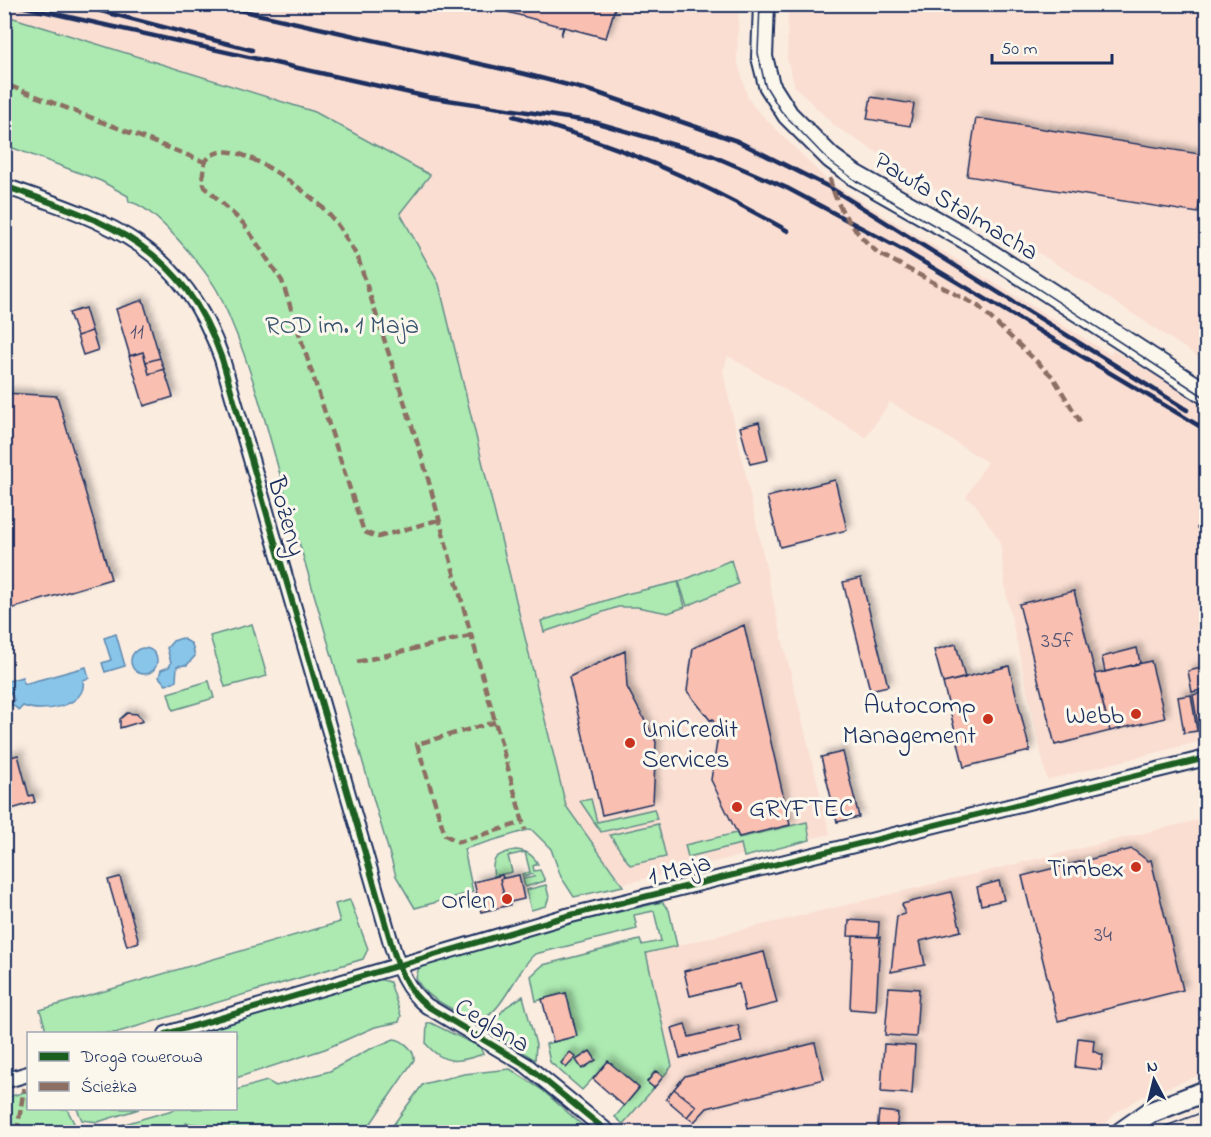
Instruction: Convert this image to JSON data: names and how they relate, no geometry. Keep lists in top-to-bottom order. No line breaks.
{"streets":{"street":["Pawła Stalmacha","Bożeny","1 Maja","Ceglana"]},"crossings":[["Bożeny","1 Maja"],["Bożeny","Ceglana"],["1 Maja","Ceglana"]],"parks":["ROD im. 1 Maja"],"places":["Webb","Autocomp Management","UniCredit Services","GRYFTEC","Timbex","Orlen"],"house_numbers":["11","35f","34"],"legend":["Droga rowerowa","Ścieżka"],"scale_bar":"50 m","north":"top"}
